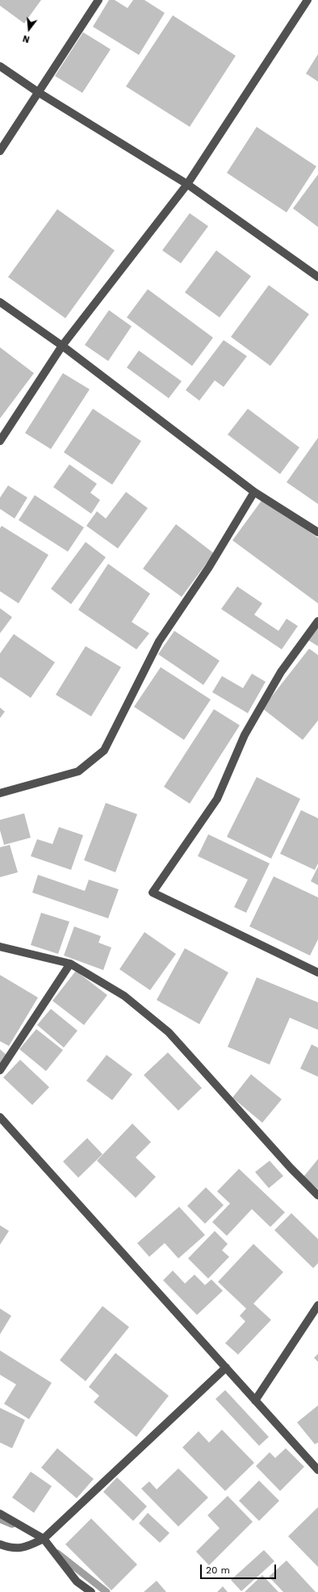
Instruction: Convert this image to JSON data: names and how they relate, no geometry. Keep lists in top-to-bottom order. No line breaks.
{"scale_bar":"20 m","north":"bottom"}
